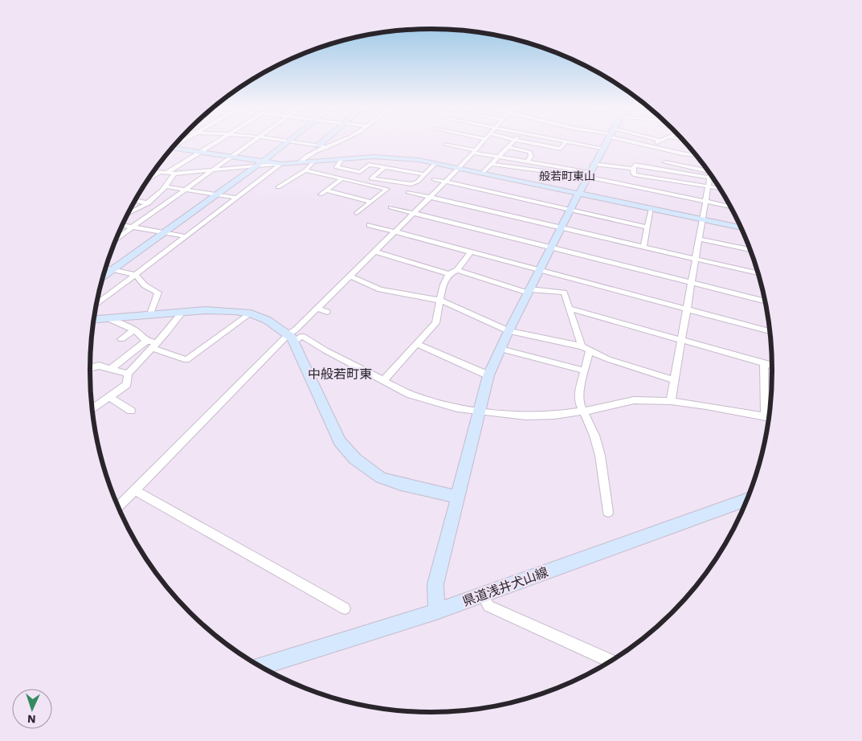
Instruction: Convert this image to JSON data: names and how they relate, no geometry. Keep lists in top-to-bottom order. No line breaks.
{"streets":{"street":["県道浅井犬山線"]},"districts":["般若町東山","中般若町東"],"north":"bottom"}
